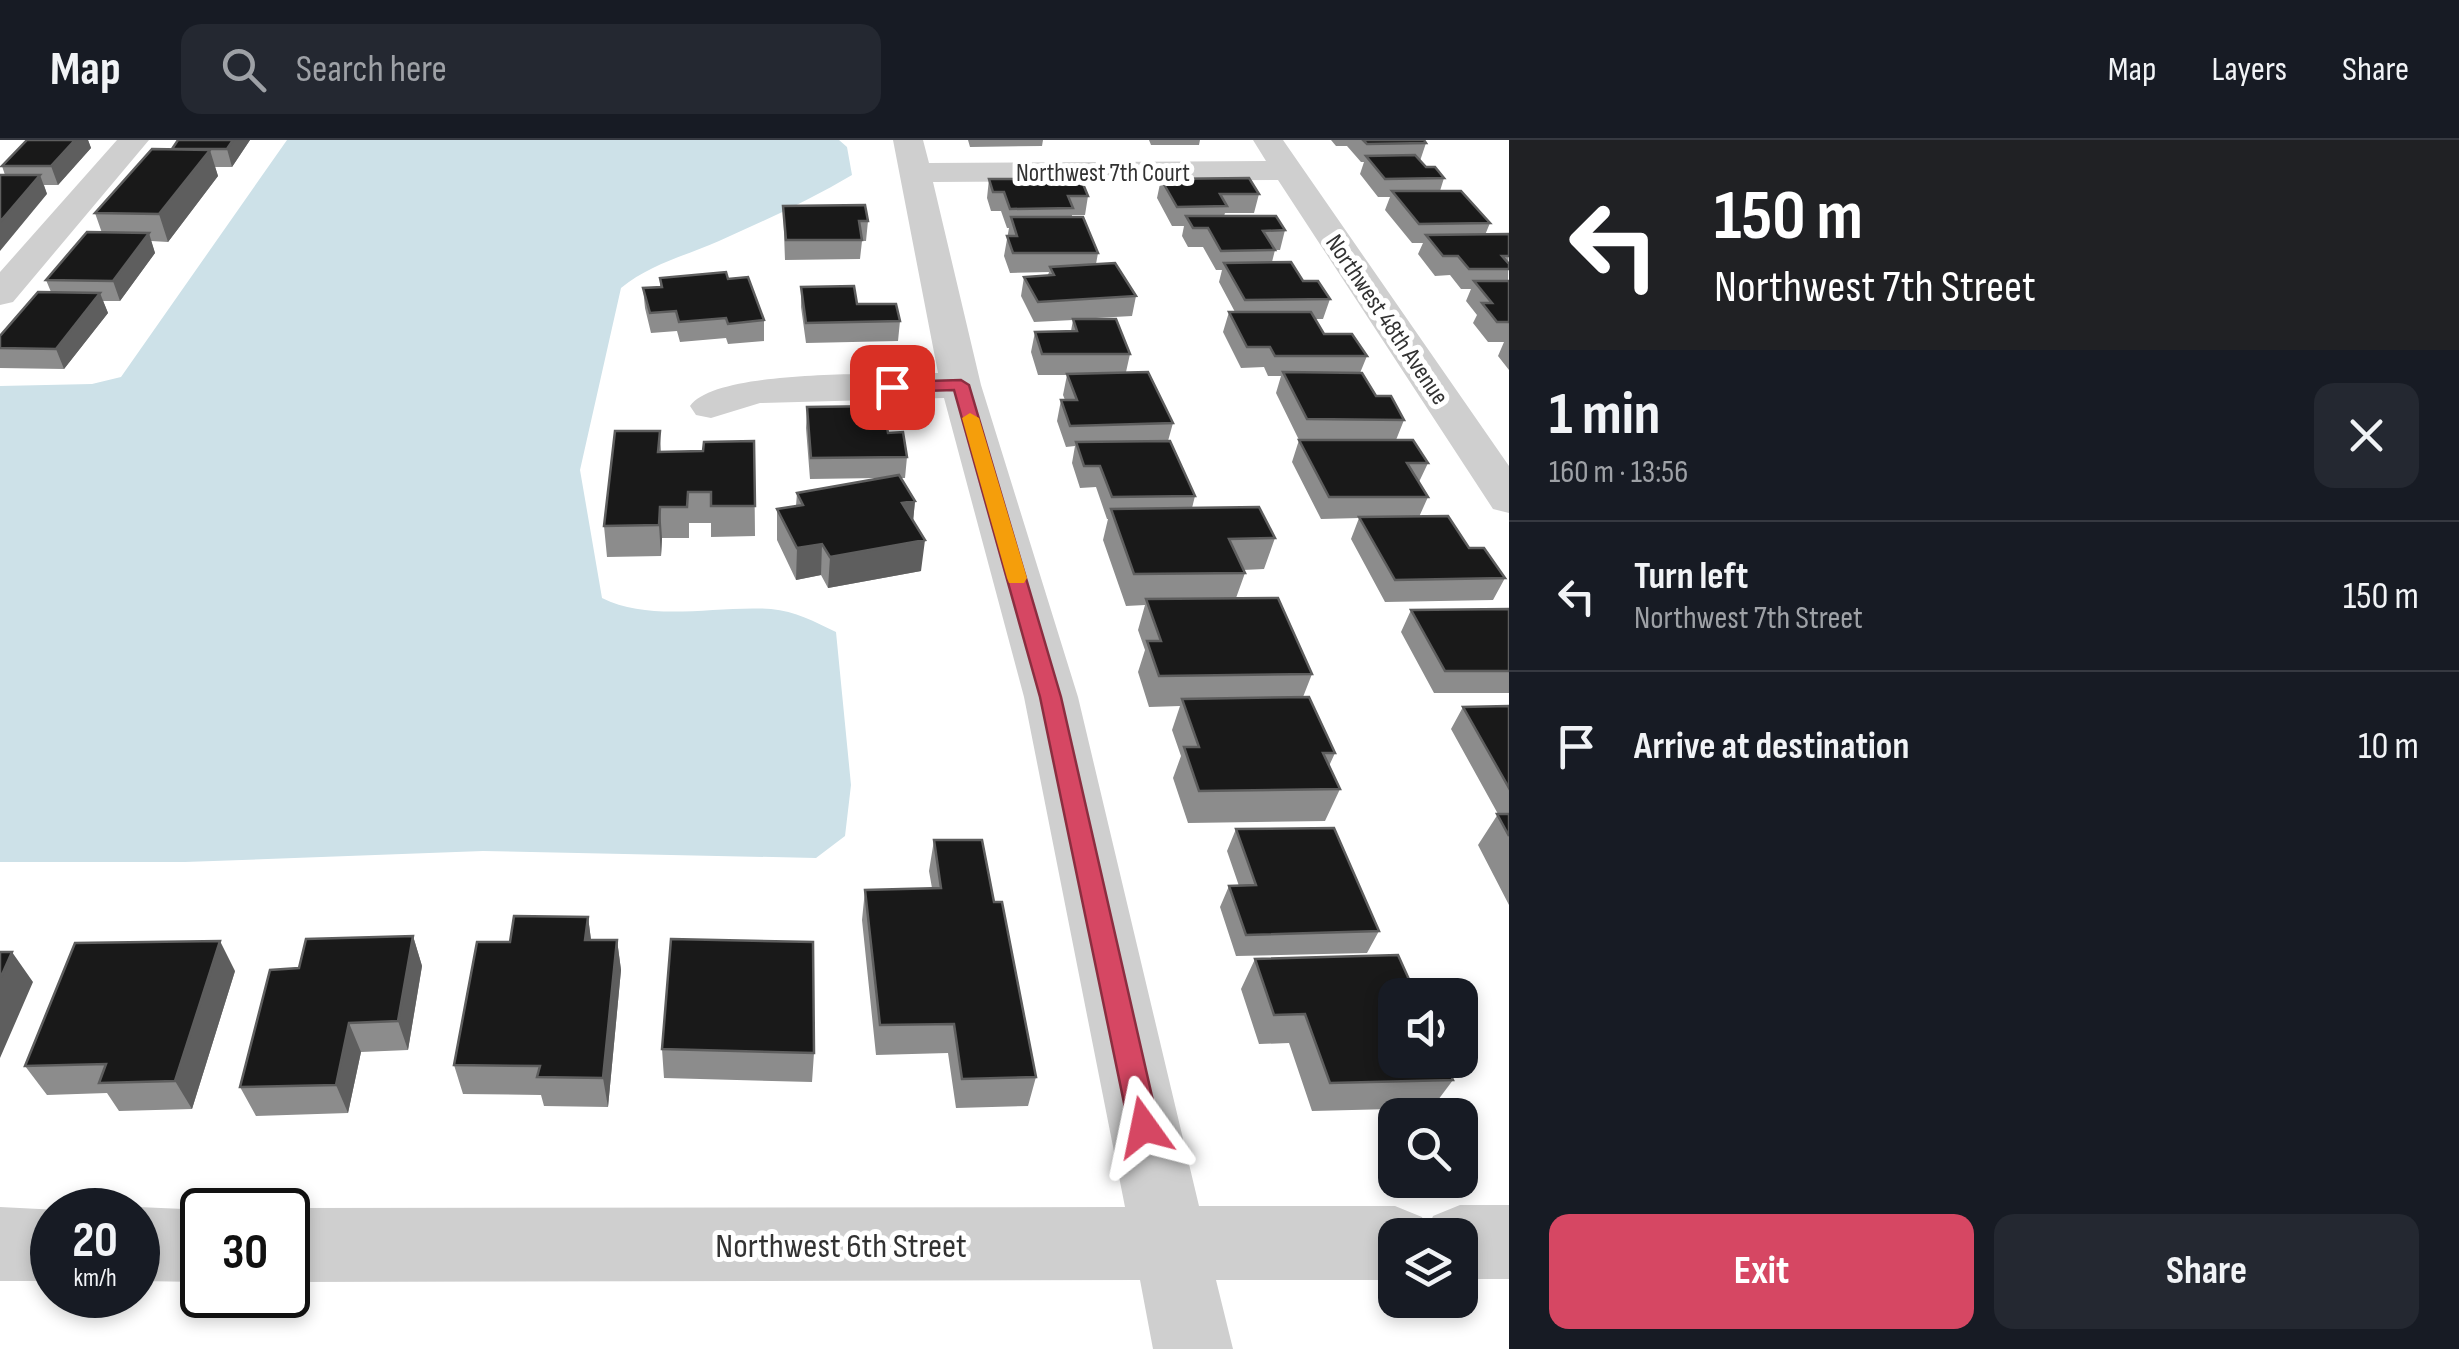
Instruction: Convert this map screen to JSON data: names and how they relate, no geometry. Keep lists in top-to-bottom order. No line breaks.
{"streets":{"street":["Northwest 7th Court","Northwest 48th Avenue","Northwest 6th Street"]},"crossings":[["Northwest 7th Court","Northwest 48th Avenue"]],"page":{"header":"Map","search":"Search here","nav":["Map","Layers","Share"],"turn":["150 m","Northwest 7th Street"],"heading":["1 min","160 m · 13:56"],"list":[{"name":"Turn left","note":"Northwest 7th Street","value":"150 m"},{"name":"Arrive at destination","value":"10 m"}],"speed":"20 km/h","limit":"30","buttons":["Exit","Share"]}}
